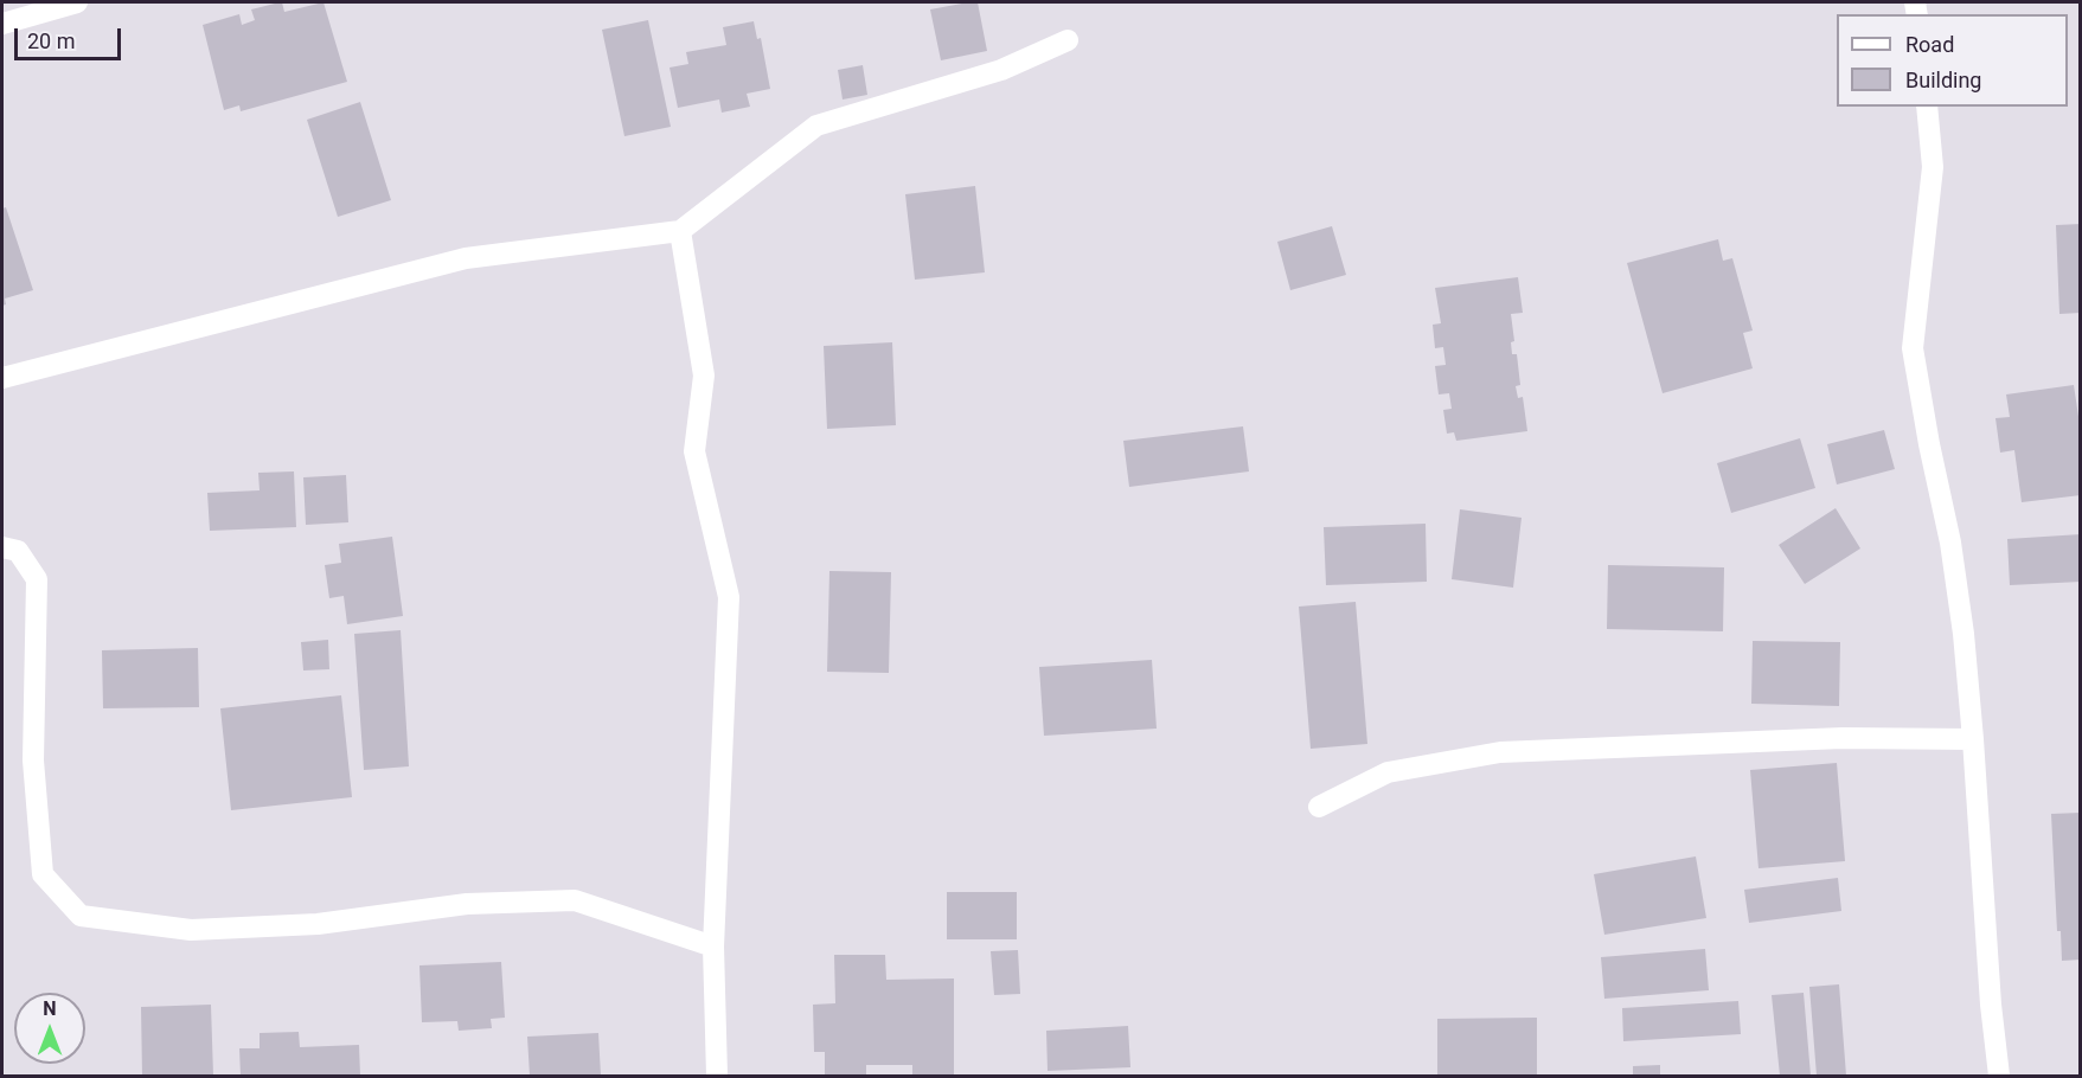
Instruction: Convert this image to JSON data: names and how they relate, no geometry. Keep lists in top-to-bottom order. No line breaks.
{"legend":["Road","Building"],"scale_bar":"20 m","north":"top"}
